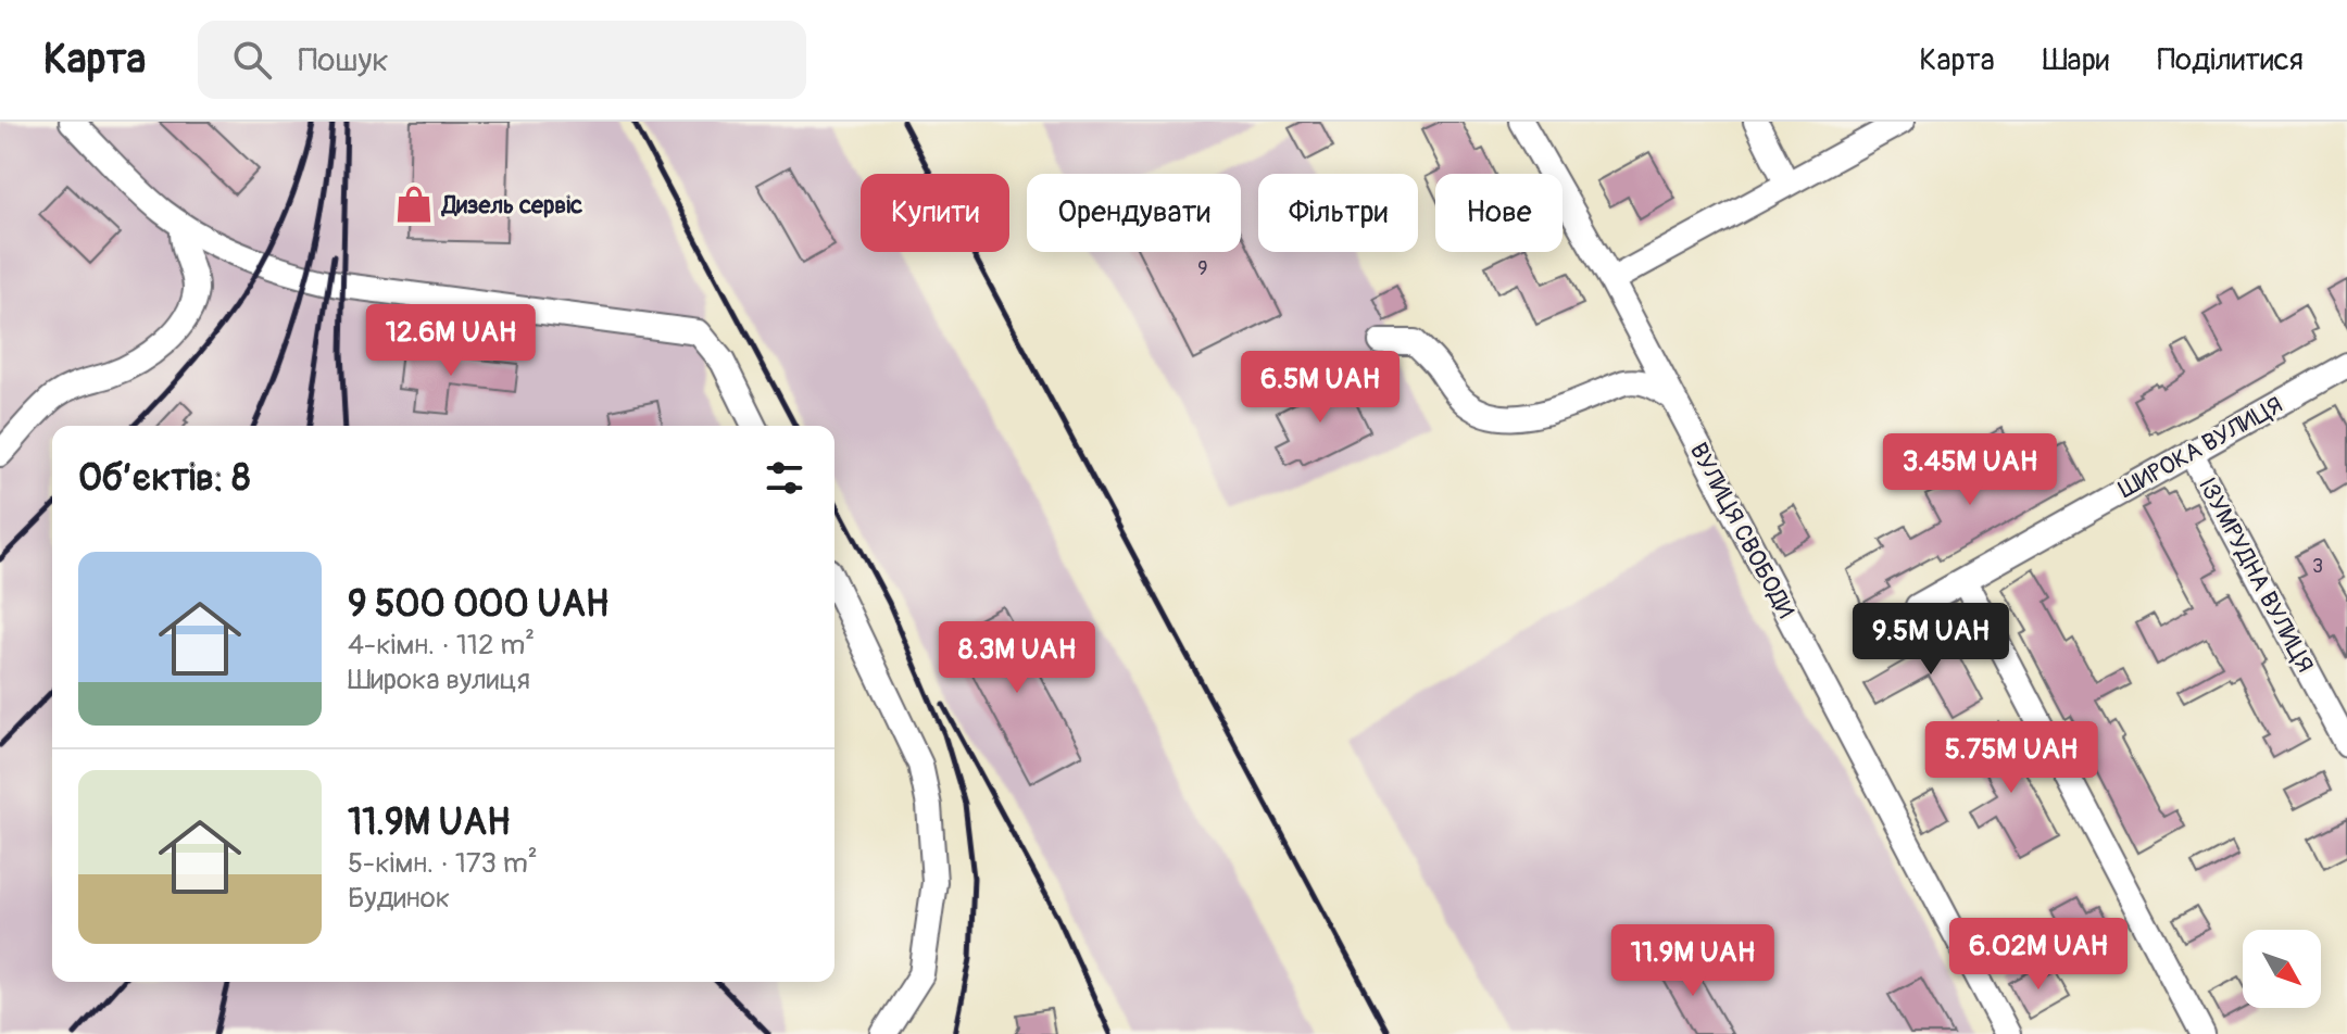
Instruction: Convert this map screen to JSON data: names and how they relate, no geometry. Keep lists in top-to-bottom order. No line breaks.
{"streets":{"street":["ШИРОКА ВУЛИЦЯ","ВУЛИЦЯ СВОБОДИ","ІЗУМРУДНА ВУЛИЦЯ"]},"crossings":[["ШИРОКА ВУЛИЦЯ","ІЗУМРУДНА ВУЛИЦЯ"]],"places":{"shop":["Дизель сервіс"]},"house_numbers":["9","3"],"north":"bottom right","page":{"header":"Карта","search":"Пошук","nav":["Карта","Шари","Поділитися"],"chip":["Купити","Орендувати","Фільтри","Нове"],"price":["12.6M UAH","6.5M UAH","3.45M UAH","9.5M UAH","8.3M UAH","5.75M UAH","6.02M UAH","11.9M UAH"],"heading":"Об’єктів: 8","list":[{"name":"9 500 000 UAH","note":"4-кімн. · 112 m² · Широка вулиця"},{"name":"11.9M UAH","note":"5-кімн. · 173 m² · Будинок"}]}}
